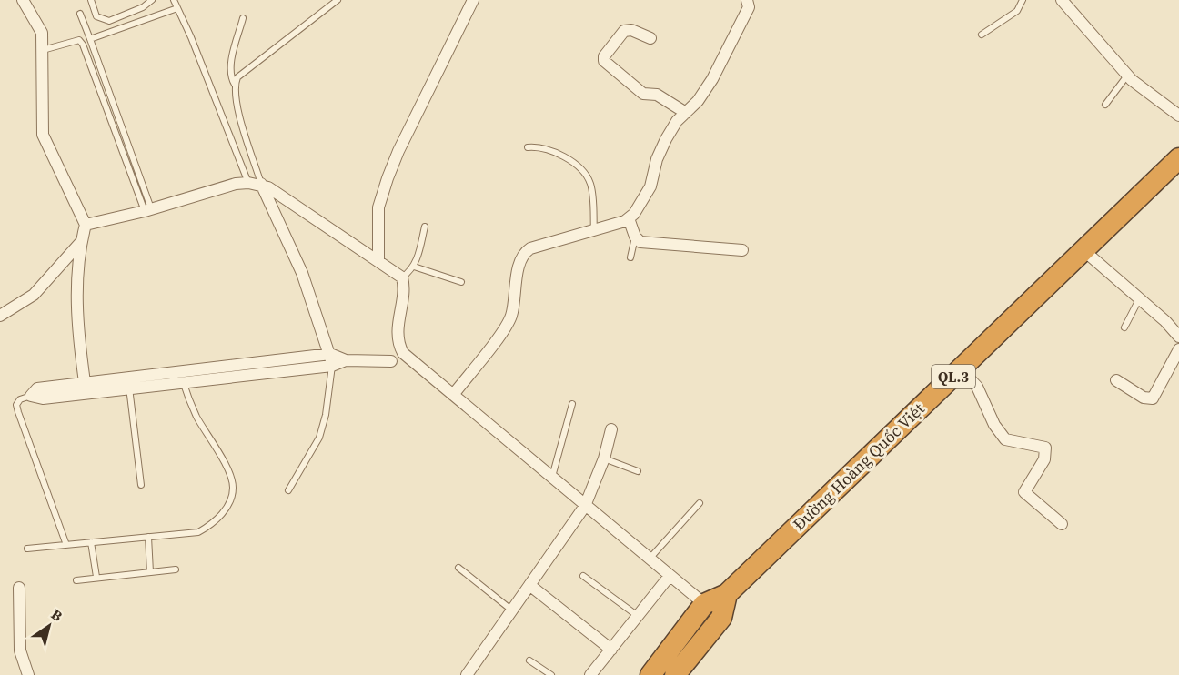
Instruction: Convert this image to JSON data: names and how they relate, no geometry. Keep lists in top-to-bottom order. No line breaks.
{"streets":{"highway":["QL.3","Đường Hoàng Quốc Việt"]},"north":"top right"}
